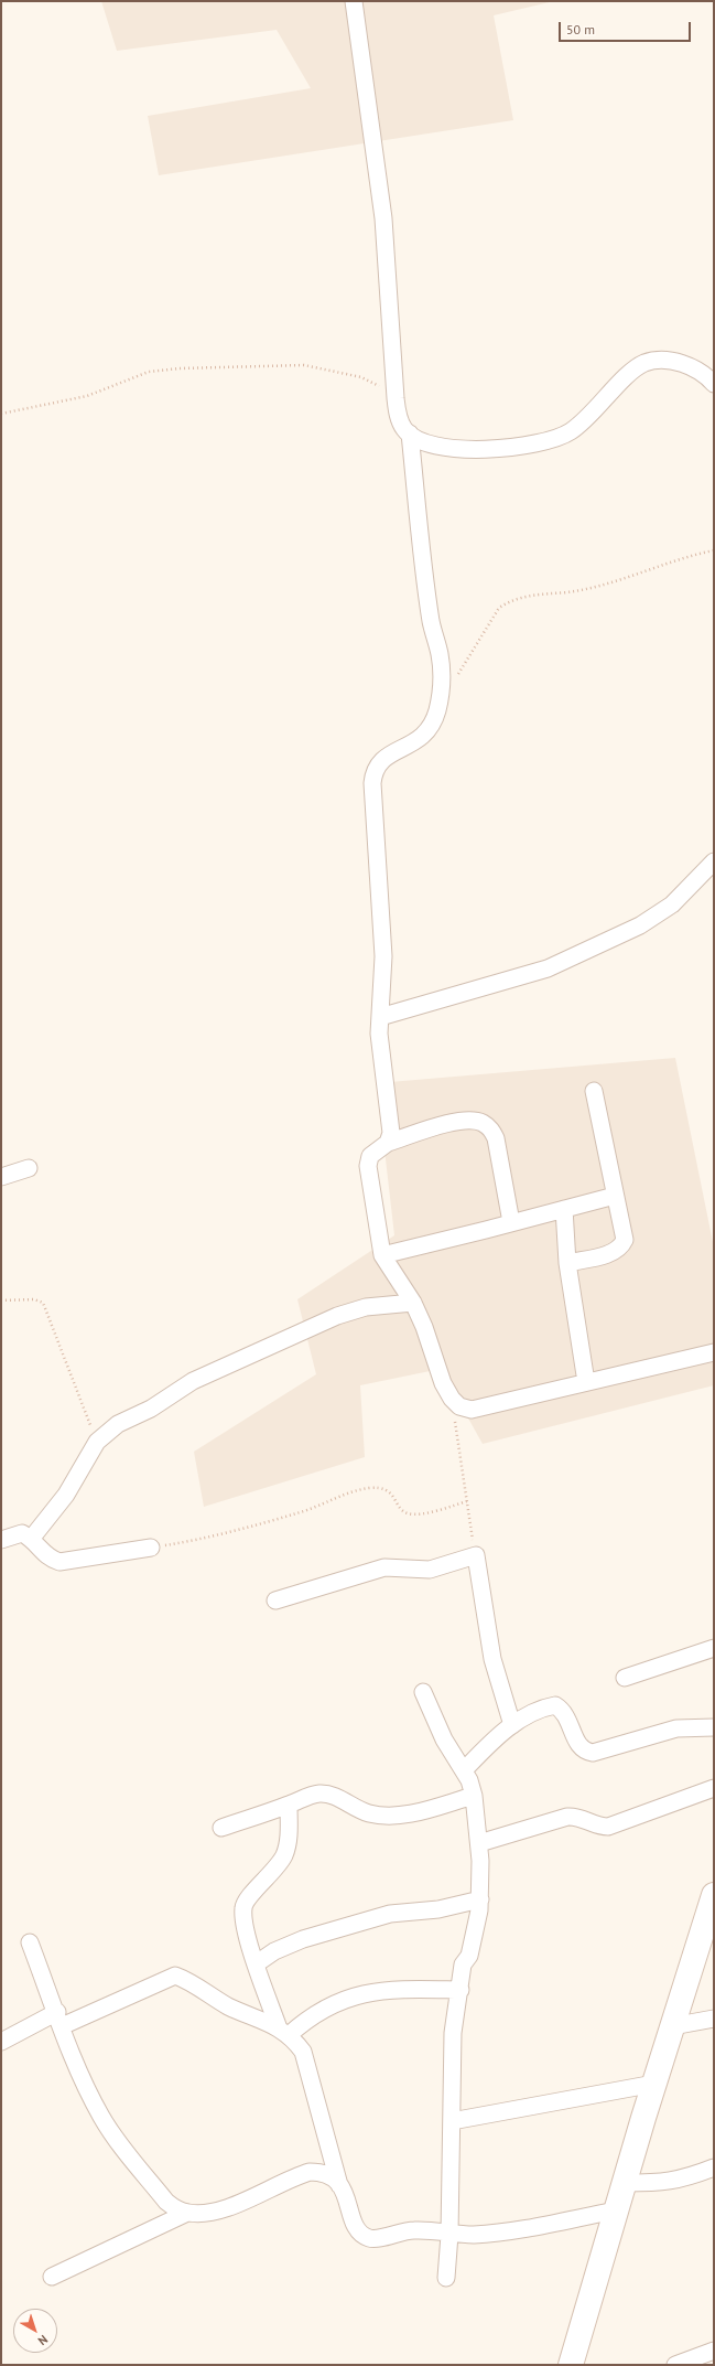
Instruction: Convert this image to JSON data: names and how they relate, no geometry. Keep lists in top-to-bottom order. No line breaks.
{"scale_bar":"50 m","north":"bottom right"}
